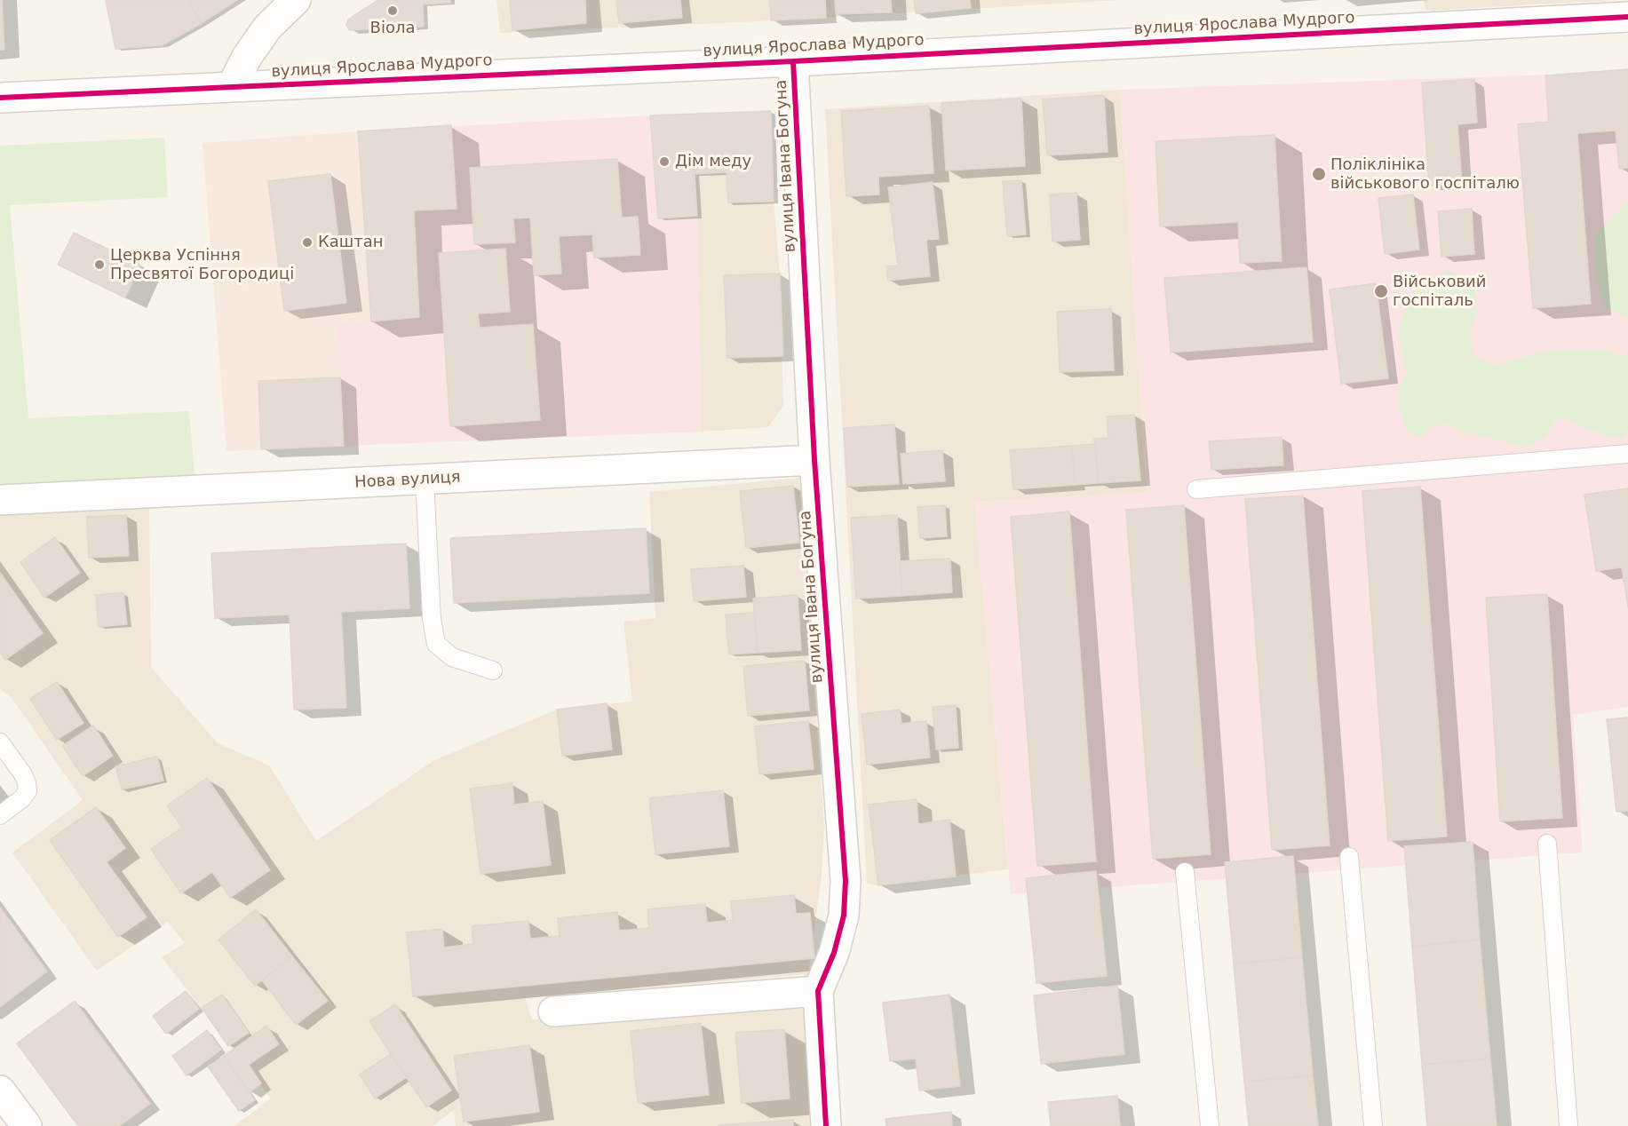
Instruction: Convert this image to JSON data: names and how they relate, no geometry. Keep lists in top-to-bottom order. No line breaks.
{"streets":{"street":["вулиця Ярослава Мудрого","вулиця Івана Богуна","Нова вулиця"]},"crossings":[["вулиця Ярослава Мудрого","вулиця Івана Богуна"],["вулиця Івана Богуна","Нова вулиця"]],"places":["Віола","Дім меду","Поліклініка військового госпіталю","Каштан","Церква Успіння Пресвятої Богородиці","Військовий госпіталь"]}
